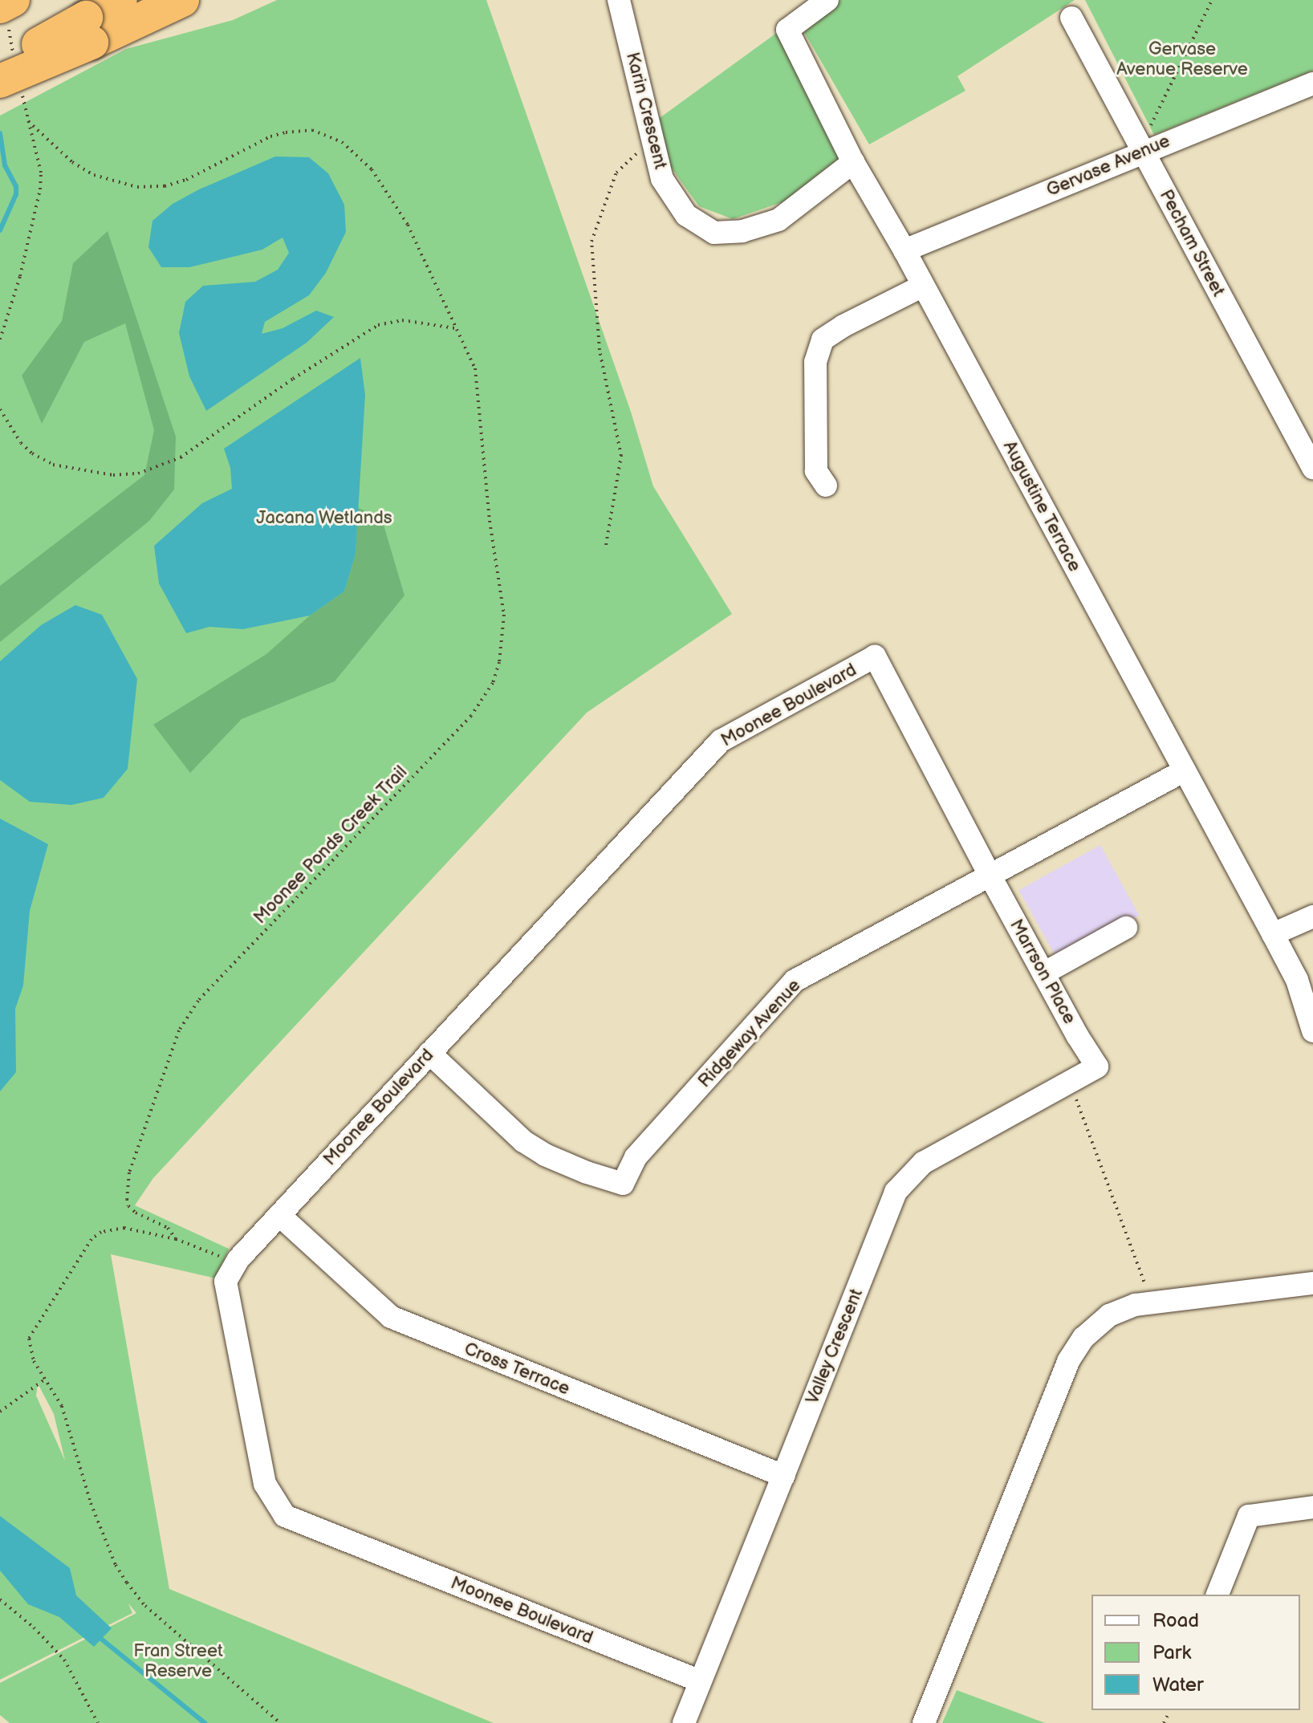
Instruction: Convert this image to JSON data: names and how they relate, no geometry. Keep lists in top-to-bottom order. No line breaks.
{"streets":{"street":["Karin Crescent","Gervase Avenue","Pecham Street","Augustine Terrace","Moonee Boulevard","Marrson Place","Ridgeway Avenue","Valley Crescent","Cross Terrace"],"path":["Moonee Ponds Creek Trail"]},"crossings":[["Karin Crescent","Augustine Terrace"],["Gervase Avenue","Pecham Street"],["Gervase Avenue","Augustine Terrace"],["Augustine Terrace","Ridgeway Avenue"],["Moonee Boulevard","Marrson Place"],["Moonee Boulevard","Ridgeway Avenue"],["Moonee Boulevard","Valley Crescent"],["Moonee Boulevard","Cross Terrace"],["Marrson Place","Ridgeway Avenue"],["Marrson Place","Valley Crescent"],["Valley Crescent","Cross Terrace"]],"parks":["Gervase Avenue Reserve","Jacana Wetlands","Fran Street Reserve"],"legend":["Road","Park","Water"]}
